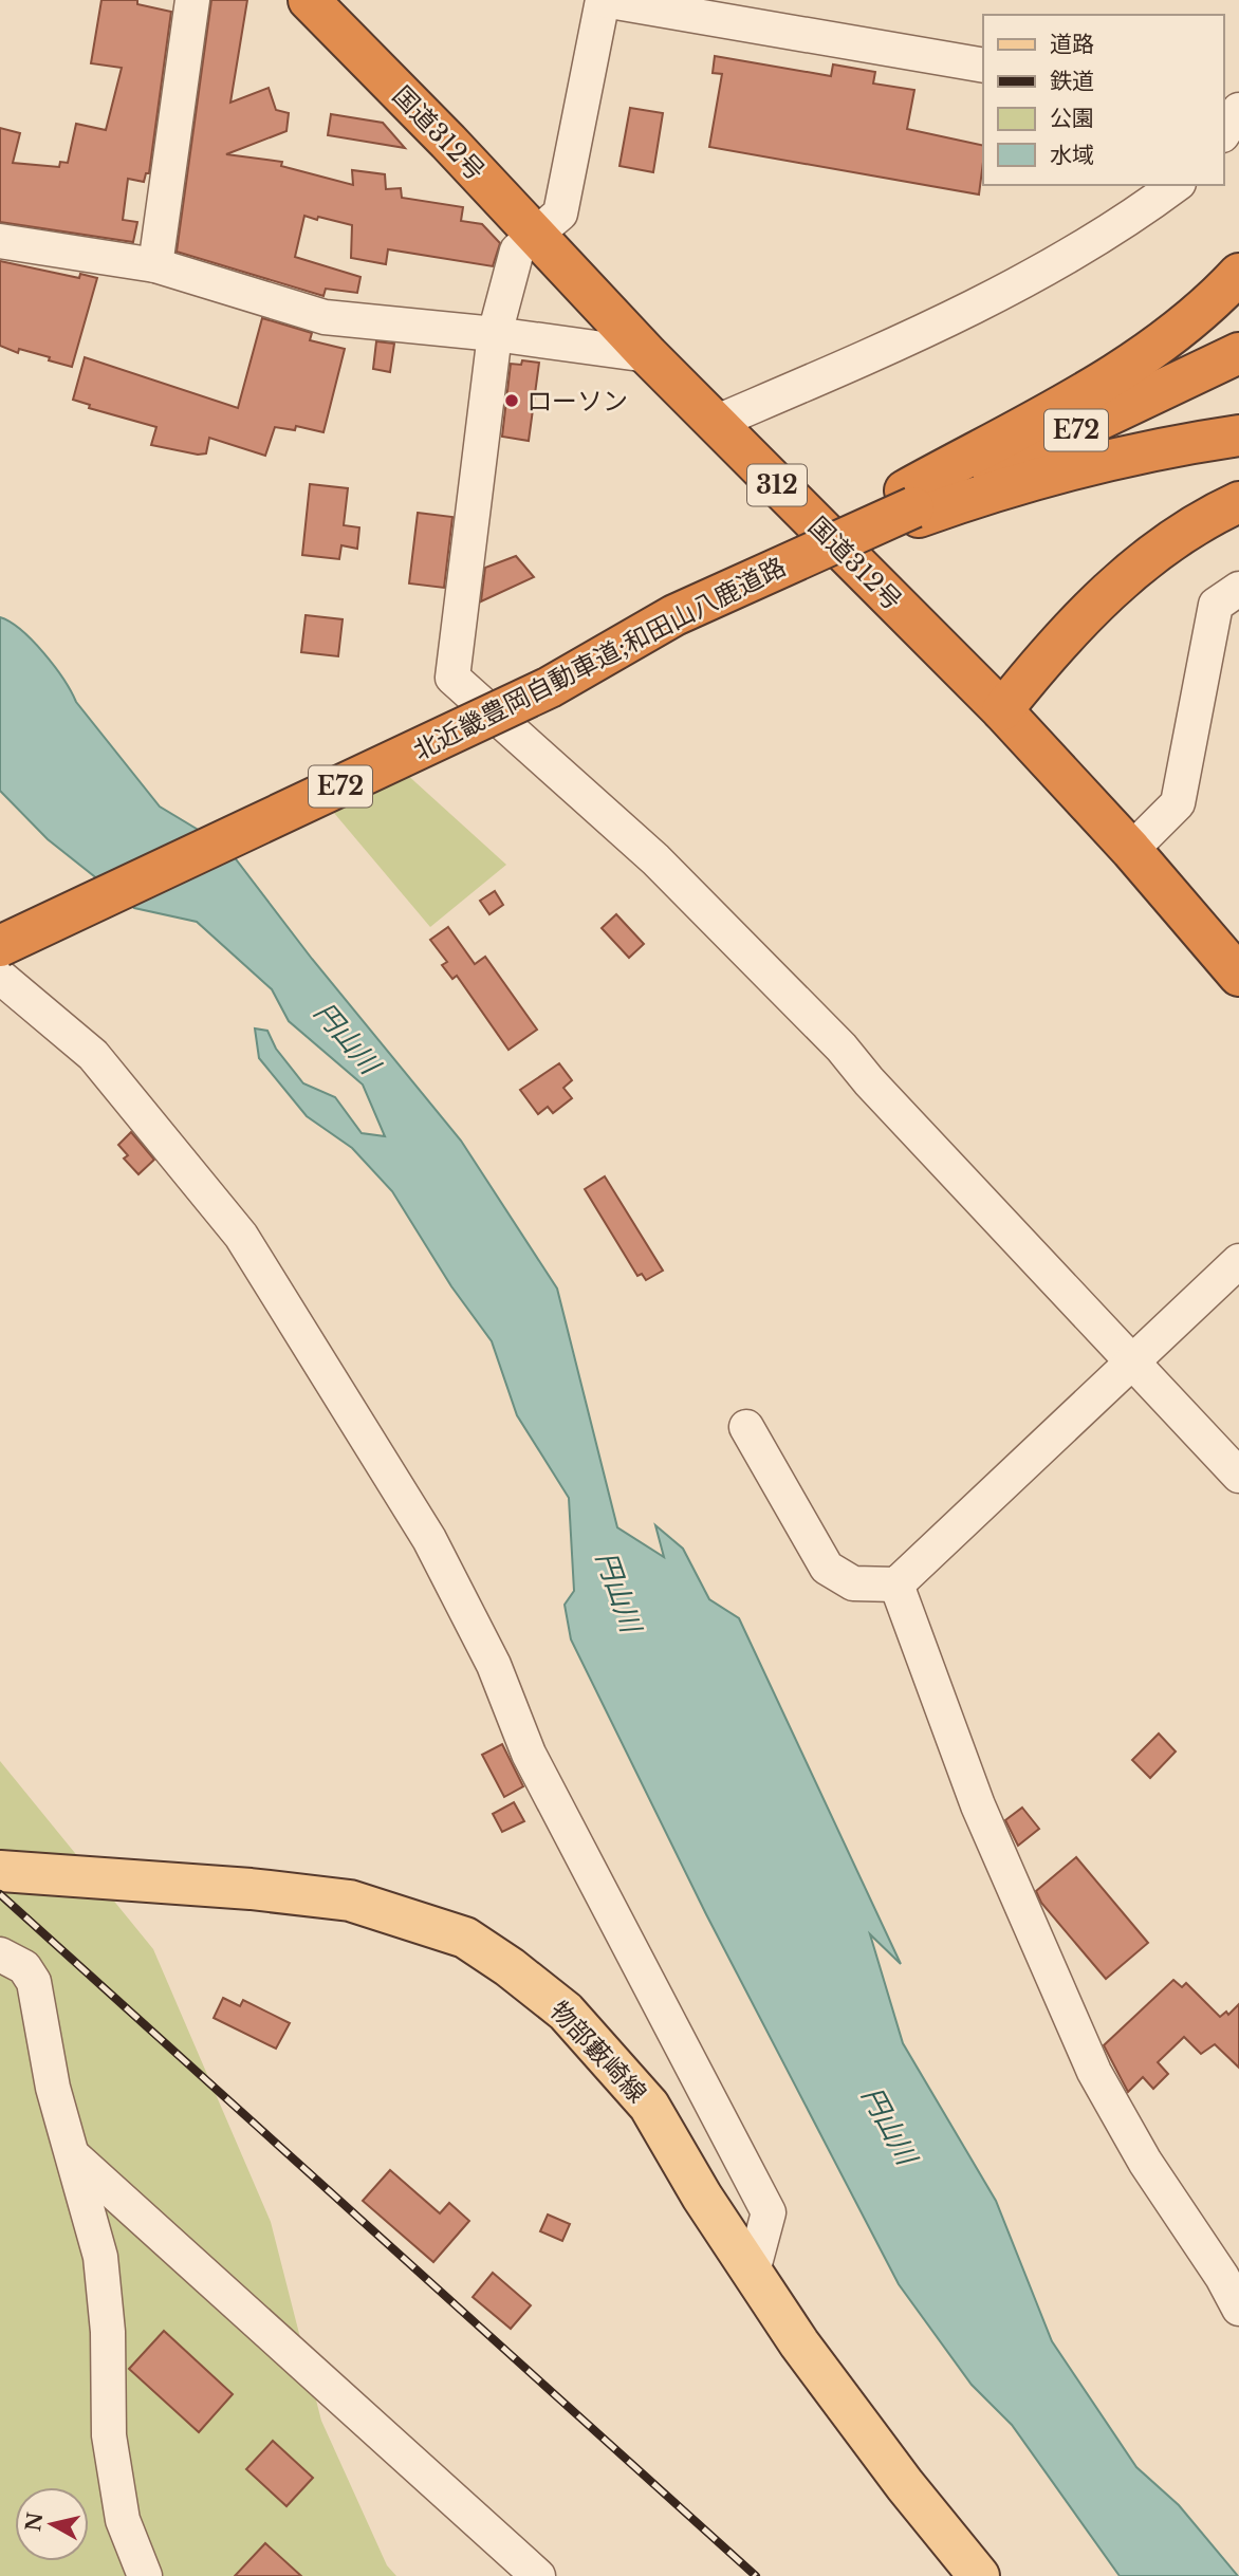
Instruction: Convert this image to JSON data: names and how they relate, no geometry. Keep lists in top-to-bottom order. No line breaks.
{"streets":{"highway":["国道312号","E72","312","北近畿豊岡自動車道;和田山八鹿道路"],"main road":["物部藪崎線"]},"crossings":[["E72","北近畿豊岡自動車道;和田山八鹿道路"]],"water":["円山川"],"places":["ローソン"],"legend":["道路","鉄道","公園","水域"],"north":"left"}
